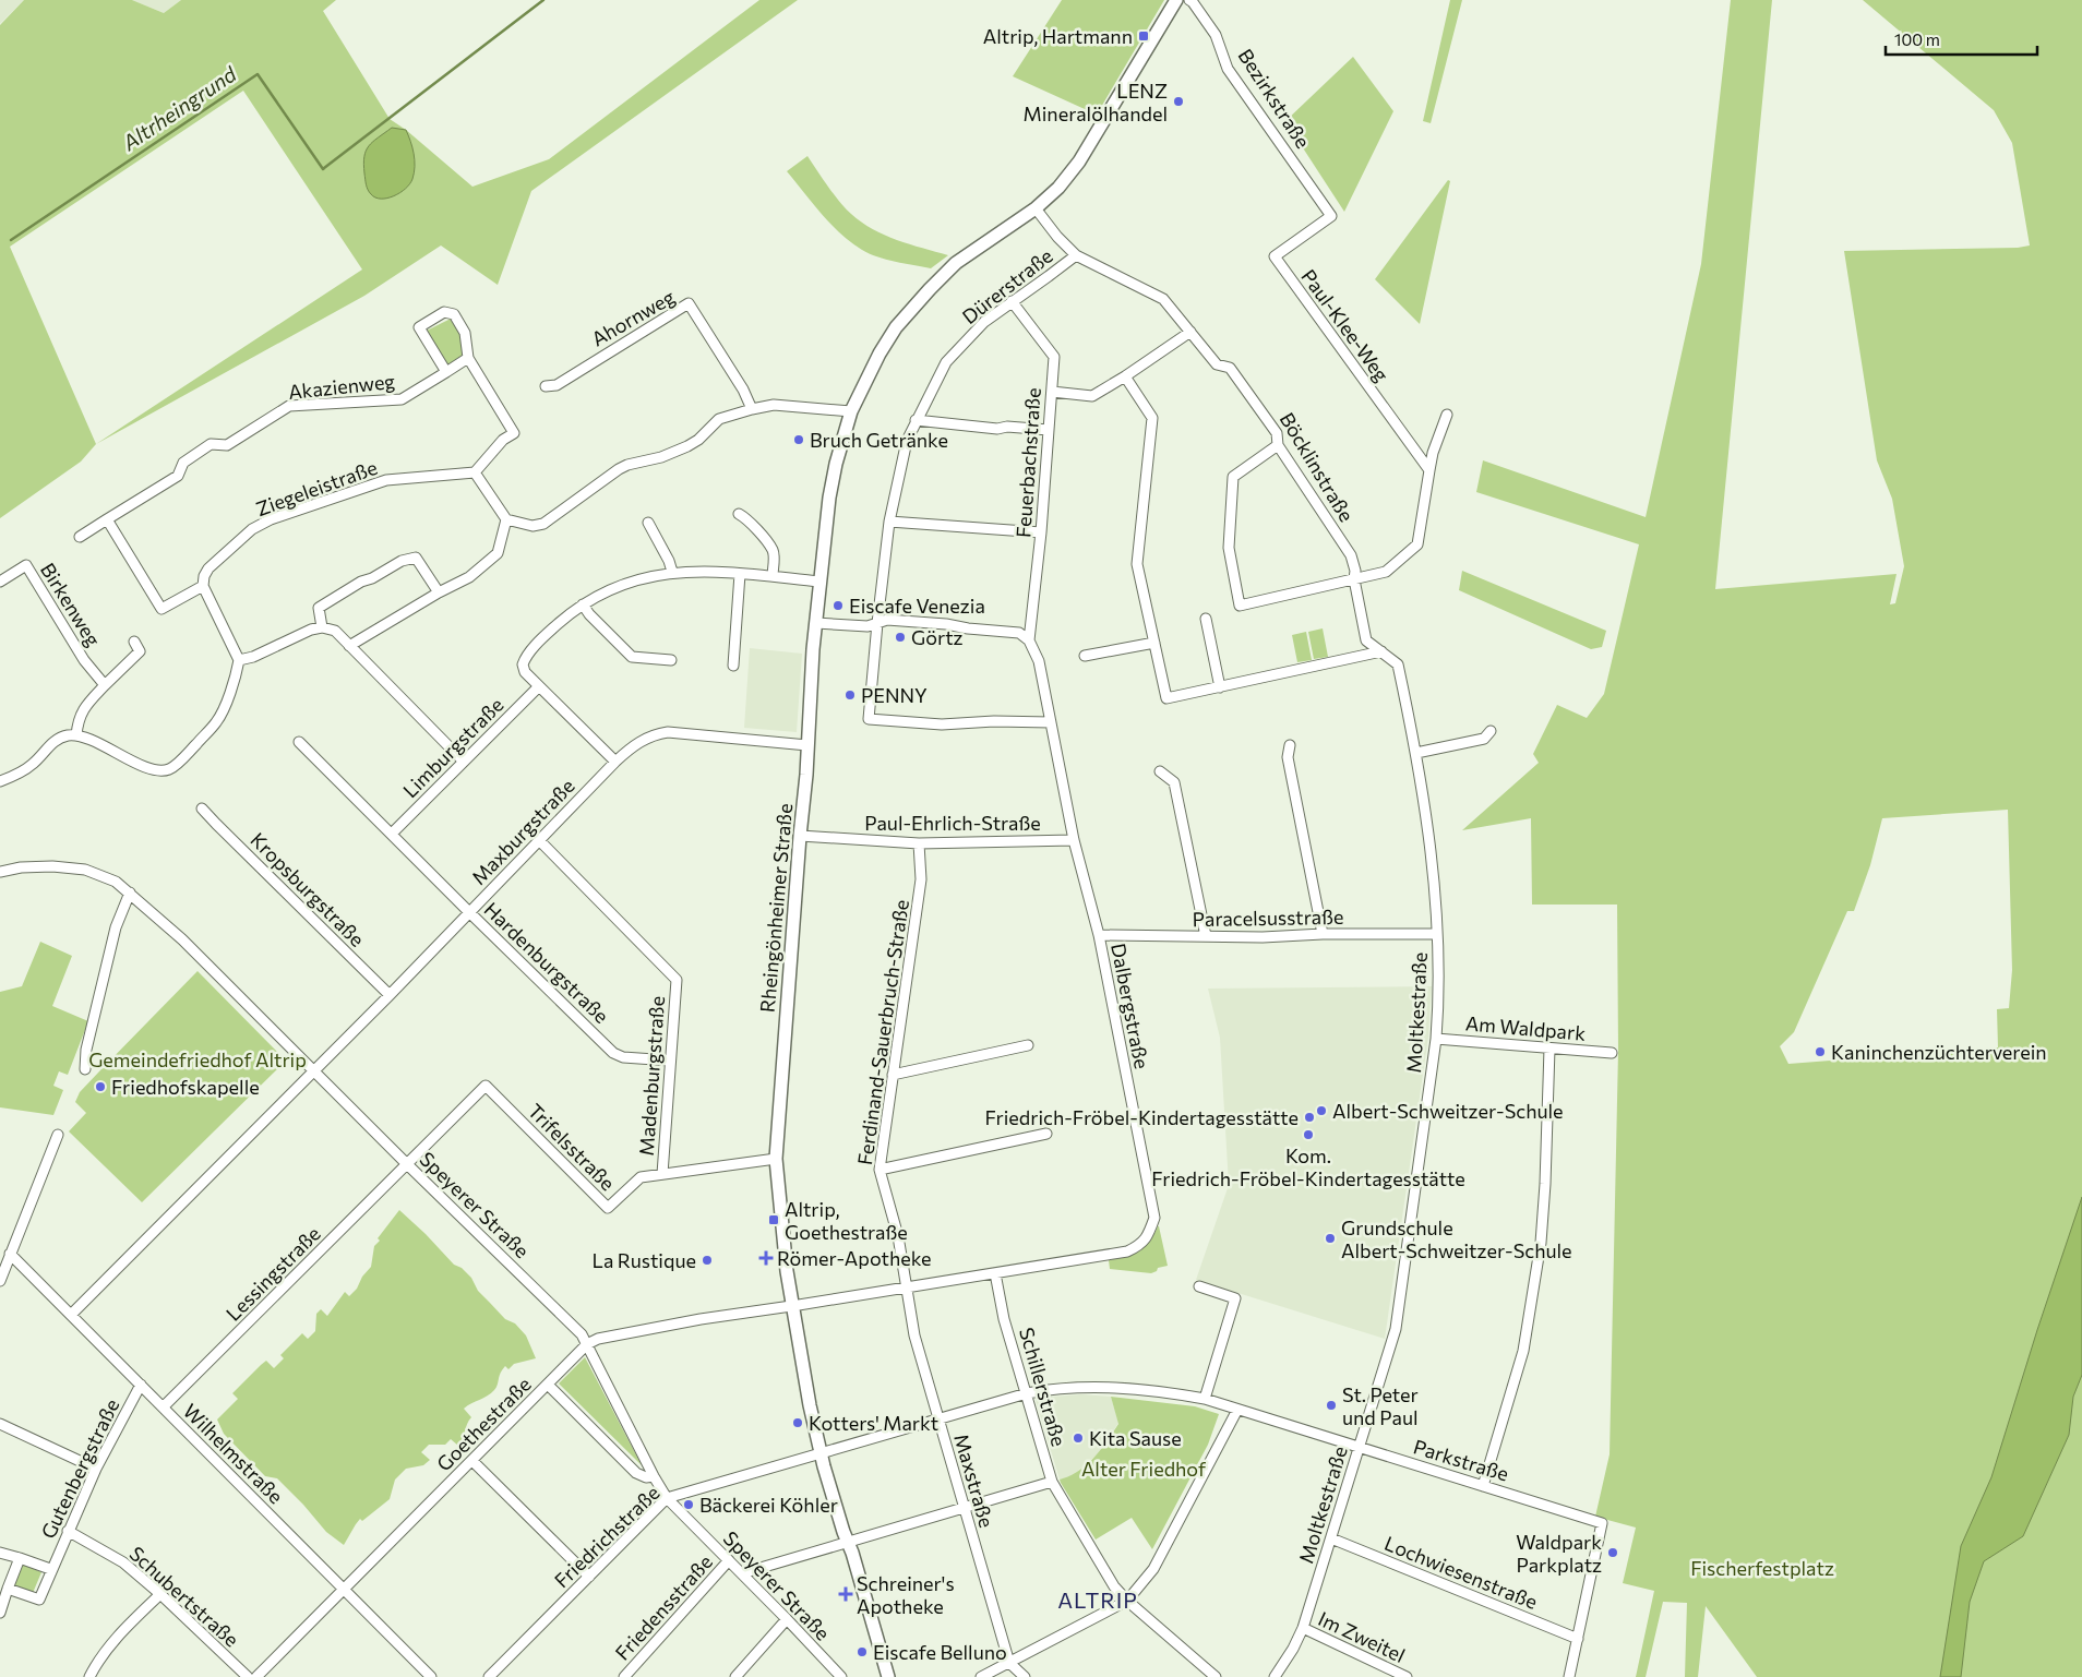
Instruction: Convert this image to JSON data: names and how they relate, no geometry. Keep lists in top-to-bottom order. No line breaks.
{"streets":{"street":["Bezirkstraße","Dürerstraße","Ahornweg","Paul-Klee-Weg","Akazienweg","Feuerbachstraße","Böcklinstraße","Ziegeleistraße","Birkenweg","Limburgstraße","Paul-Ehrlich-Straße","Maxburgstraße","Kropsburgstraße","Rheingönheimer Straße","Paracelsusstraße","Hardenburgstraße","Dalbergstraße","Moltkestraße","Am Waldpark","Ferdinand-Sauerbruch-Straße","Madenburgstraße","Trifelsstraße","Speyerer Straße","Lessingstraße","Schillerstraße","Goethestraße","Wilhelmstraße","Parkstraße","Gutenbergstraße","Maxstraße","Friedrichstraße","Lochwiesenstraße","Schubertstraße","Friedensstraße","Im Zweitel"]},"crossings":[["Bezirkstraße","Paul-Klee-Weg"],["Dürerstraße","Feuerbachstraße"],["Dürerstraße","Böcklinstraße"],["Dürerstraße","Dalbergstraße"],["Feuerbachstraße","Dalbergstraße"],["Böcklinstraße","Rheingönheimer Straße"],["Böcklinstraße","Moltkestraße"],["Limburgstraße","Hardenburgstraße"],["Paul-Ehrlich-Straße","Rheingönheimer Straße"],["Paul-Ehrlich-Straße","Dalbergstraße"],["Paul-Ehrlich-Straße","Ferdinand-Sauerbruch-Straße"],["Maxburgstraße","Kropsburgstraße"],["Maxburgstraße","Rheingönheimer Straße"],["Maxburgstraße","Hardenburgstraße"],["Maxburgstraße","Madenburgstraße"],["Maxburgstraße","Speyerer Straße"],["Maxburgstraße","Wilhelmstraße"],["Rheingönheimer Straße","Dalbergstraße"],["Rheingönheimer Straße","Trifelsstraße"],["Rheingönheimer Straße","Goethestraße"],["Rheingönheimer Straße","Friedrichstraße"],["Paracelsusstraße","Dalbergstraße"],["Paracelsusstraße","Moltkestraße"],["Hardenburgstraße","Madenburgstraße"],["Dalbergstraße","Ferdinand-Sauerbruch-Straße"],["Dalbergstraße","Schillerstraße"],["Dalbergstraße","Goethestraße"],["Dalbergstraße","Maxstraße"],["Moltkestraße","Am Waldpark"],["Moltkestraße","Parkstraße"],["Moltkestraße","Lochwiesenstraße"],["Moltkestraße","Im Zweitel"],["Ferdinand-Sauerbruch-Straße","Maxstraße"],["Madenburgstraße","Trifelsstraße"],["Trifelsstraße","Speyerer Straße"],["Trifelsstraße","Lessingstraße"],["Speyerer Straße","Lessingstraße"],["Speyerer Straße","Goethestraße"],["Speyerer Straße","Friedrichstraße"],["Speyerer Straße","Friedensstraße"],["Lessingstraße","Wilhelmstraße"],["Schillerstraße","Parkstraße"],["Schillerstraße","Friedrichstraße"],["Goethestraße","Wilhelmstraße"],["Wilhelmstraße","Gutenbergstraße"],["Parkstraße","Friedrichstraße"],["Parkstraße","Lochwiesenstraße"],["Gutenbergstraße","Schubertstraße"],["Maxstraße","Friedrichstraße"]],"districts":["ALTRIP"],"water":["Altrheingrund"],"parks":["Gemeindefriedhof Altrip","Alter Friedhof","Fischerfestplatz"],"places":{"transit":["Altrip, Hartmann","Altrip, Goethestraße"],"other":["LENZ Mineralölhandel","Bruch Getränke","Eiscafe Venezia","Görtz","PENNY","Kaninchenzüchterverein","Friedhofskapelle","Albert-Schweitzer-Schule","Friedrich-Fröbel-Kindertagesstätte","Kom. Friedrich-Fröbel-Kindertagesstätte","Grundschule Albert-Schweitzer-Schule","La Rustique","St. Peter und Paul","Kotters' Markt","Kita Sause","Bäckerei Köhler","Waldpark Parkplatz","Eiscafe Belluno"],"health":["Römer-Apotheke","Schreiner's Apotheke"]},"scale_bar":"100 m"}
